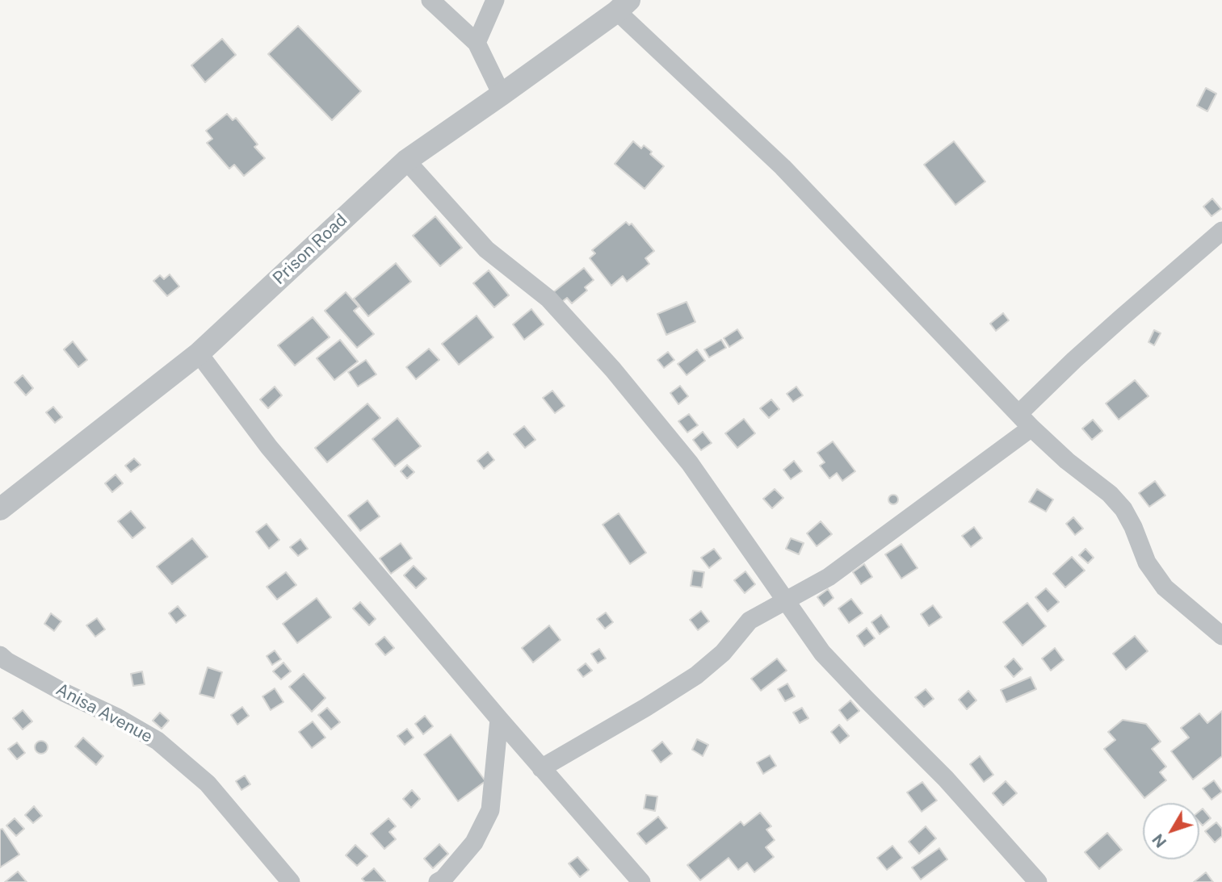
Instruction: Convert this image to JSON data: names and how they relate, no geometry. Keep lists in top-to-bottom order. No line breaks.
{"streets":{"street":["Prison Road","Anisa Avenue"]},"north":"bottom left"}
